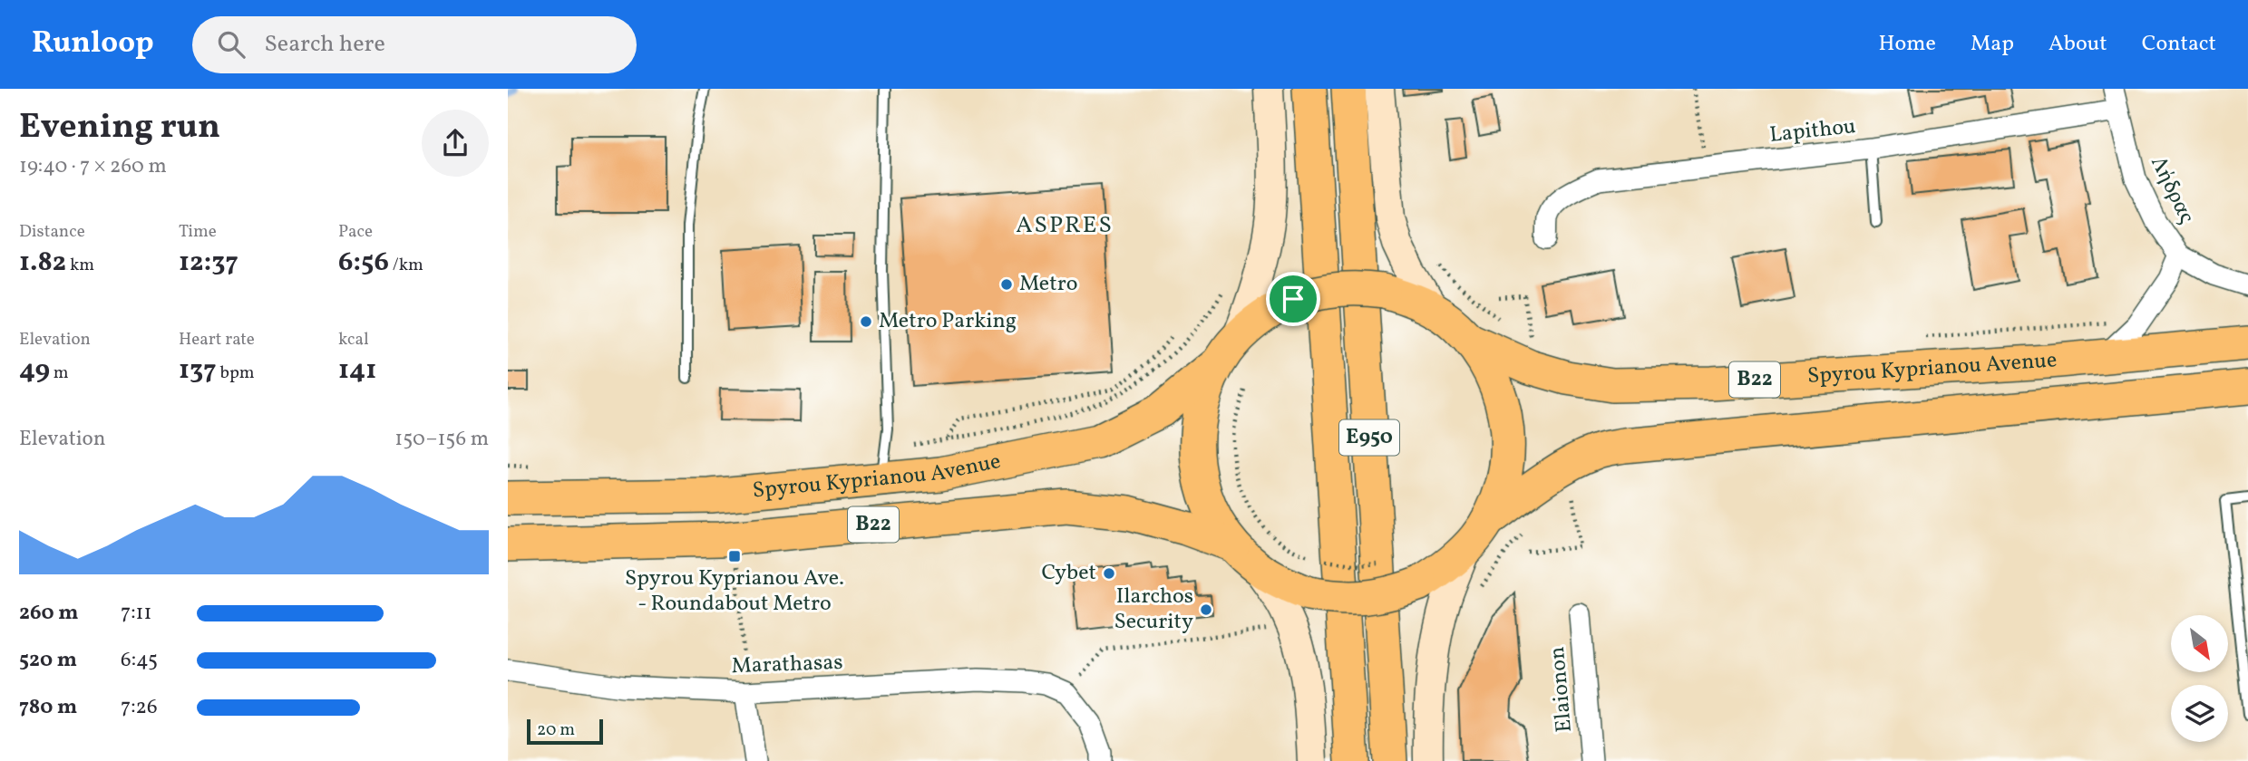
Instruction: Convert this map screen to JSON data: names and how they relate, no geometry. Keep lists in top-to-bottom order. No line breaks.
{"streets":{"main road":["Spyrou Kyprianou Avenue","B22","E950"],"street":["Lapithou","Λήδρας","Marathasas","Elaionon"]},"crossings":[["Lapithou","Λήδρας"]],"districts":["ASPRES"],"places":{"other":["Metro","Metro Parking","Cybet","Ilarchos Security"],"transit":["Spyrou Kyprianou Ave. - Roundabout Metro"]},"scale_bar":"20 m","north":"bottom right","page":{"header":"Runloop","search":"Search here","nav":["Home","Map","About","Contact"],"heading":["Evening run","19:40 · 7 × 260 m"],"stats":[["Distance","1.82 km"],["Time","12:37"],["Pace","6:56 /km"],["Elevation","49 m"],["Heart rate","137 bpm"],["kcal","141"]],"chart":["Elevation","150–156 m"],"list":[{"name":"260 m","note":"7:11"},{"name":"520 m","note":"6:45"},{"name":"780 m","note":"7:26"}],"scale":"20 m"}}
